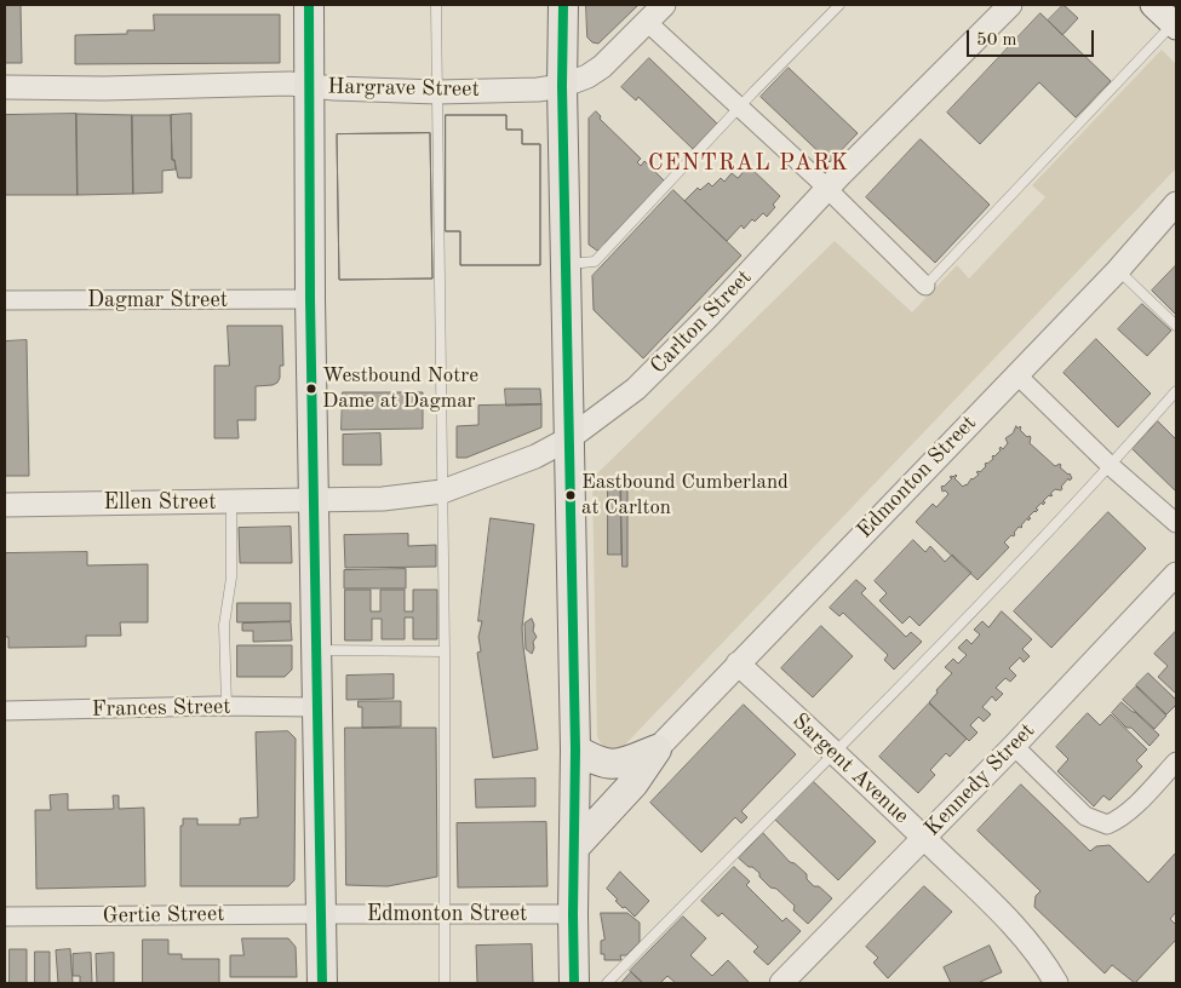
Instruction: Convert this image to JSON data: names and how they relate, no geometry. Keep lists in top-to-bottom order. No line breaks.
{"streets":{"street":["Hargrave Street","Dagmar Street","Carlton Street","Edmonton Street","Ellen Street","Frances Street","Sargent Avenue","Kennedy Street","Gertie Street"]},"crossings":[["Carlton Street","Ellen Street"],["Edmonton Street","Sargent Avenue"],["Edmonton Street","Gertie Street"],["Sargent Avenue","Kennedy Street"]],"districts":["CENTRAL PARK"],"places":["Westbound Notre Dame at Dagmar","Eastbound Cumberland at Carlton"],"scale_bar":"50 m"}
